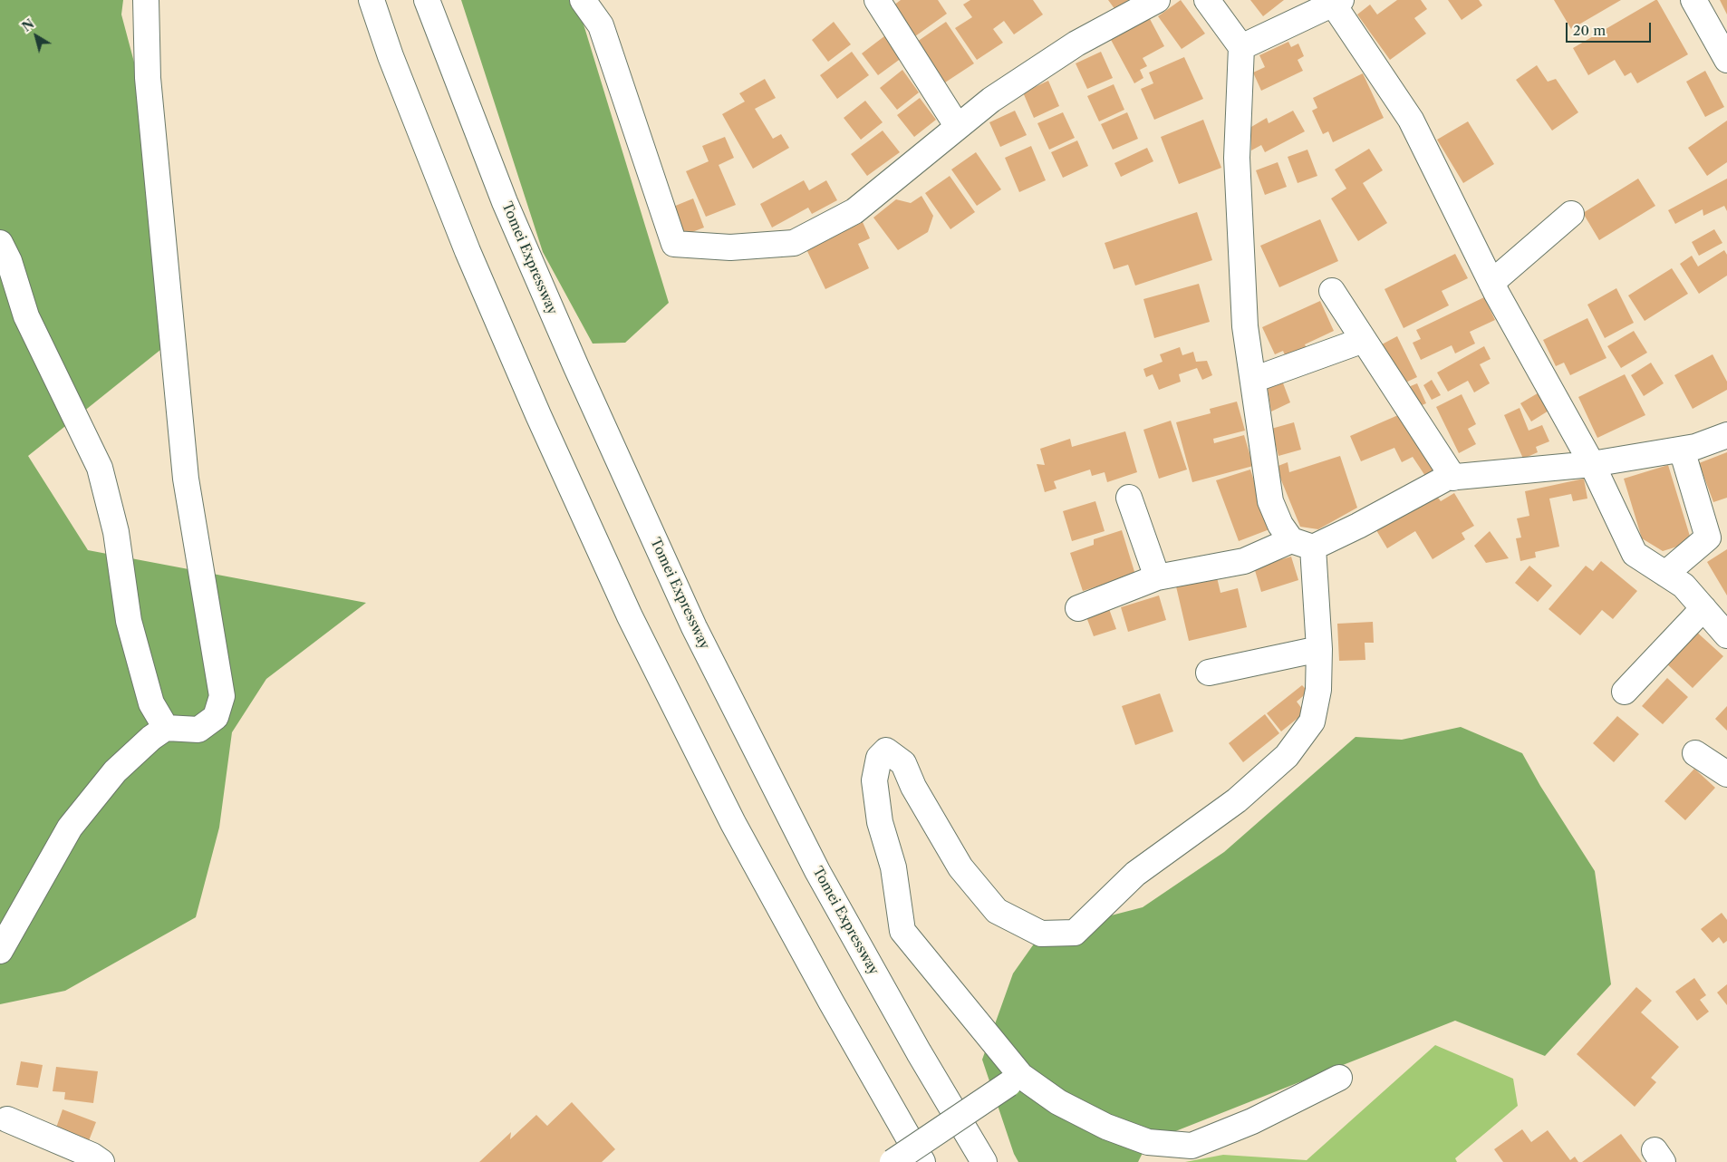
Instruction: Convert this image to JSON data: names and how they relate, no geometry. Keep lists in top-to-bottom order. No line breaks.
{"streets":{"main road":["Tomei Expressway"]},"scale_bar":"20 m","north":"top left"}
